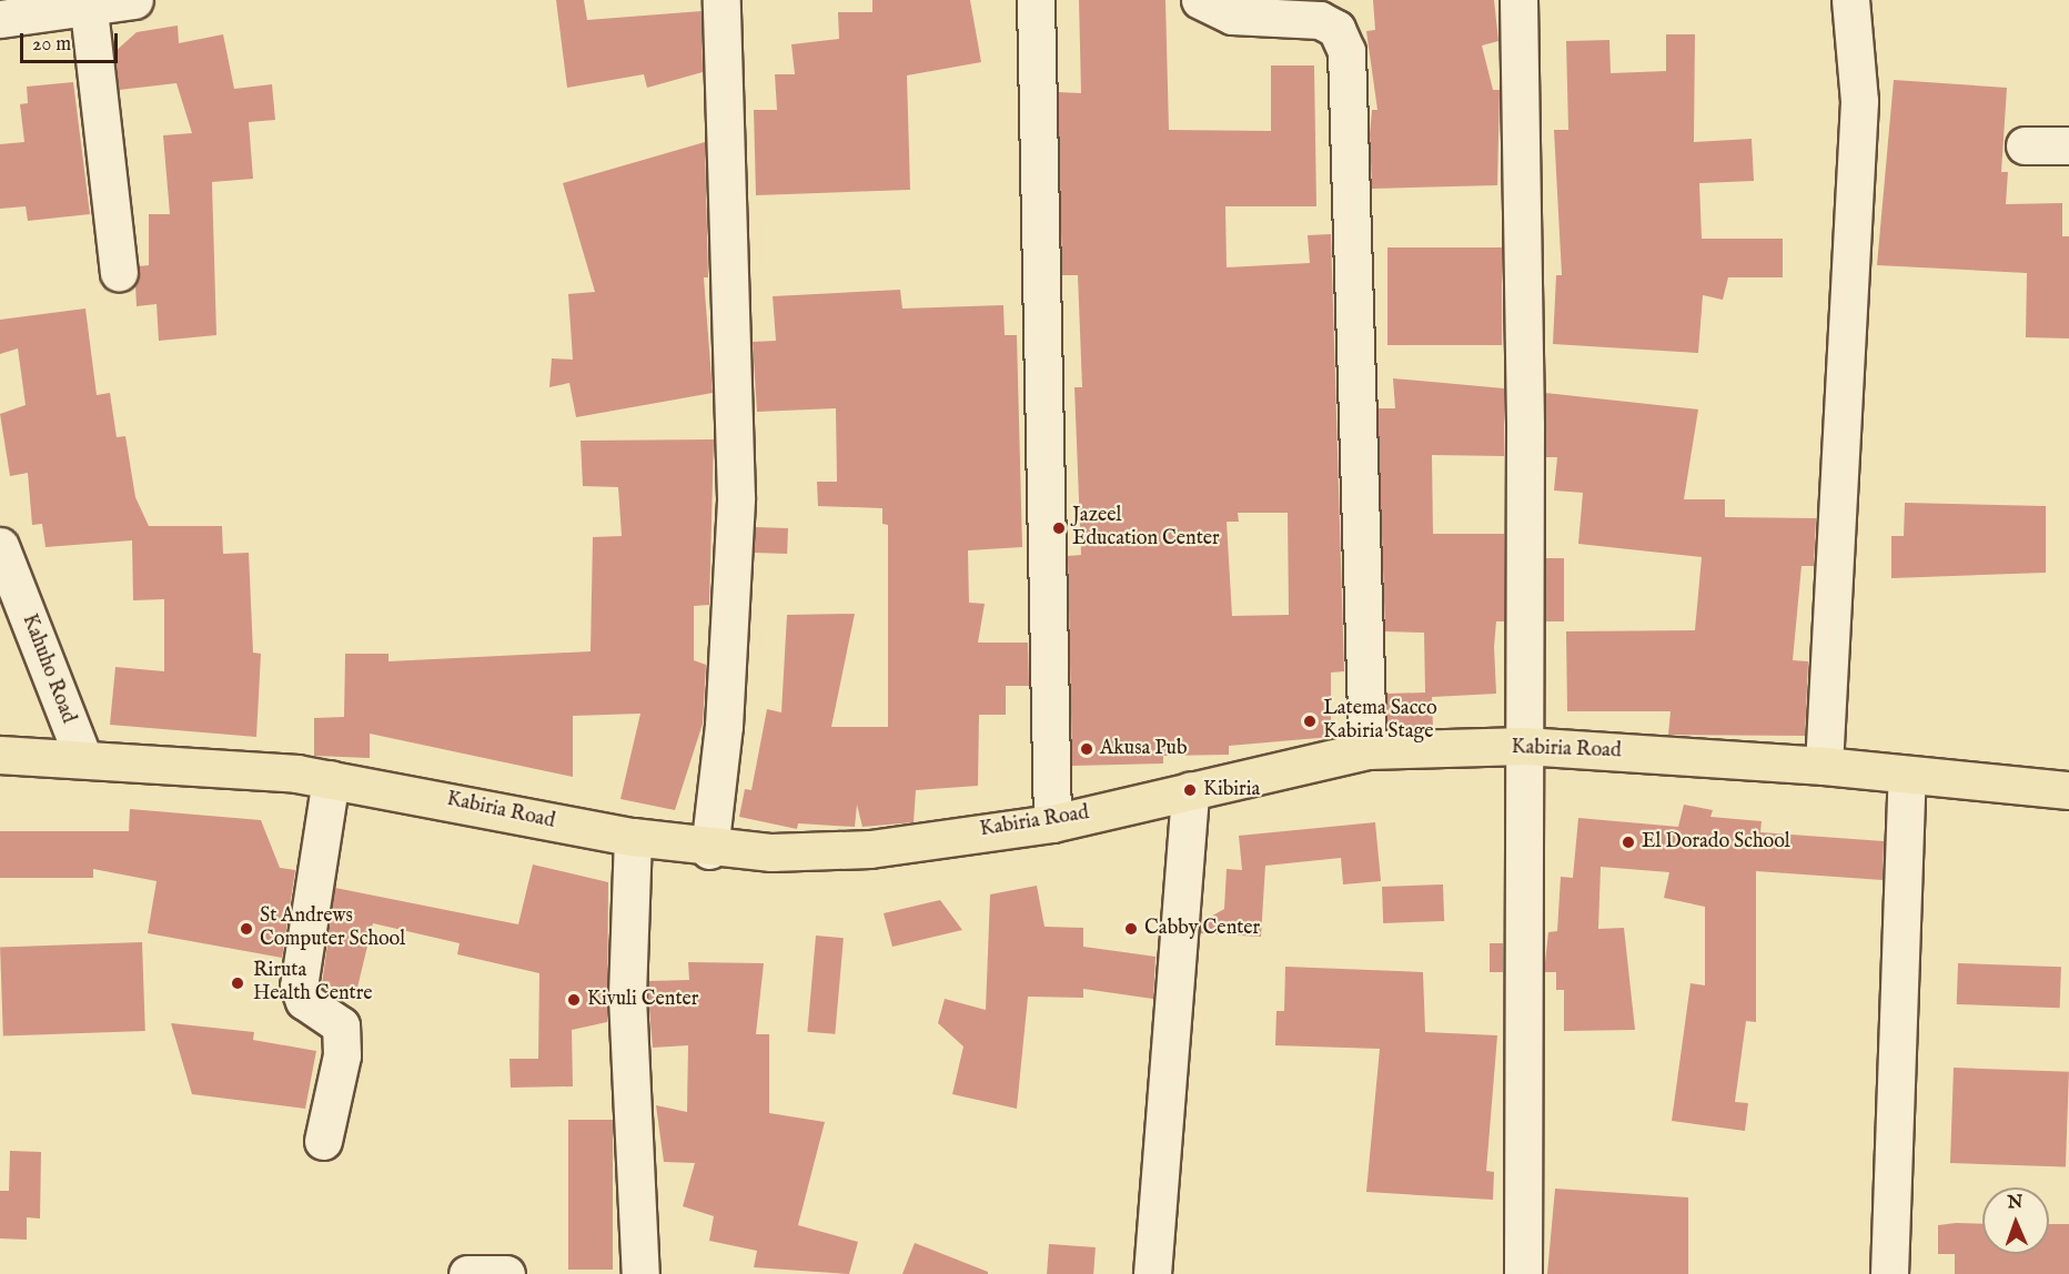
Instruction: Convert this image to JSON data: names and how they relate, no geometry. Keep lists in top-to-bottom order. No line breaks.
{"streets":{"main road":["Kabiria Road"],"street":["Kahuho Road"]},"crossings":[["Kahuho Road","Kabiria Road"]],"places":["Jazeel Education Center","Latema Sacco Kabiria Stage","Akusa Pub","Kibiria","El Dorado School","St Andrews Computer School","Cabby Center","Riruta Health Centre","Kivuli Center"],"scale_bar":"20 m","north":"top"}
